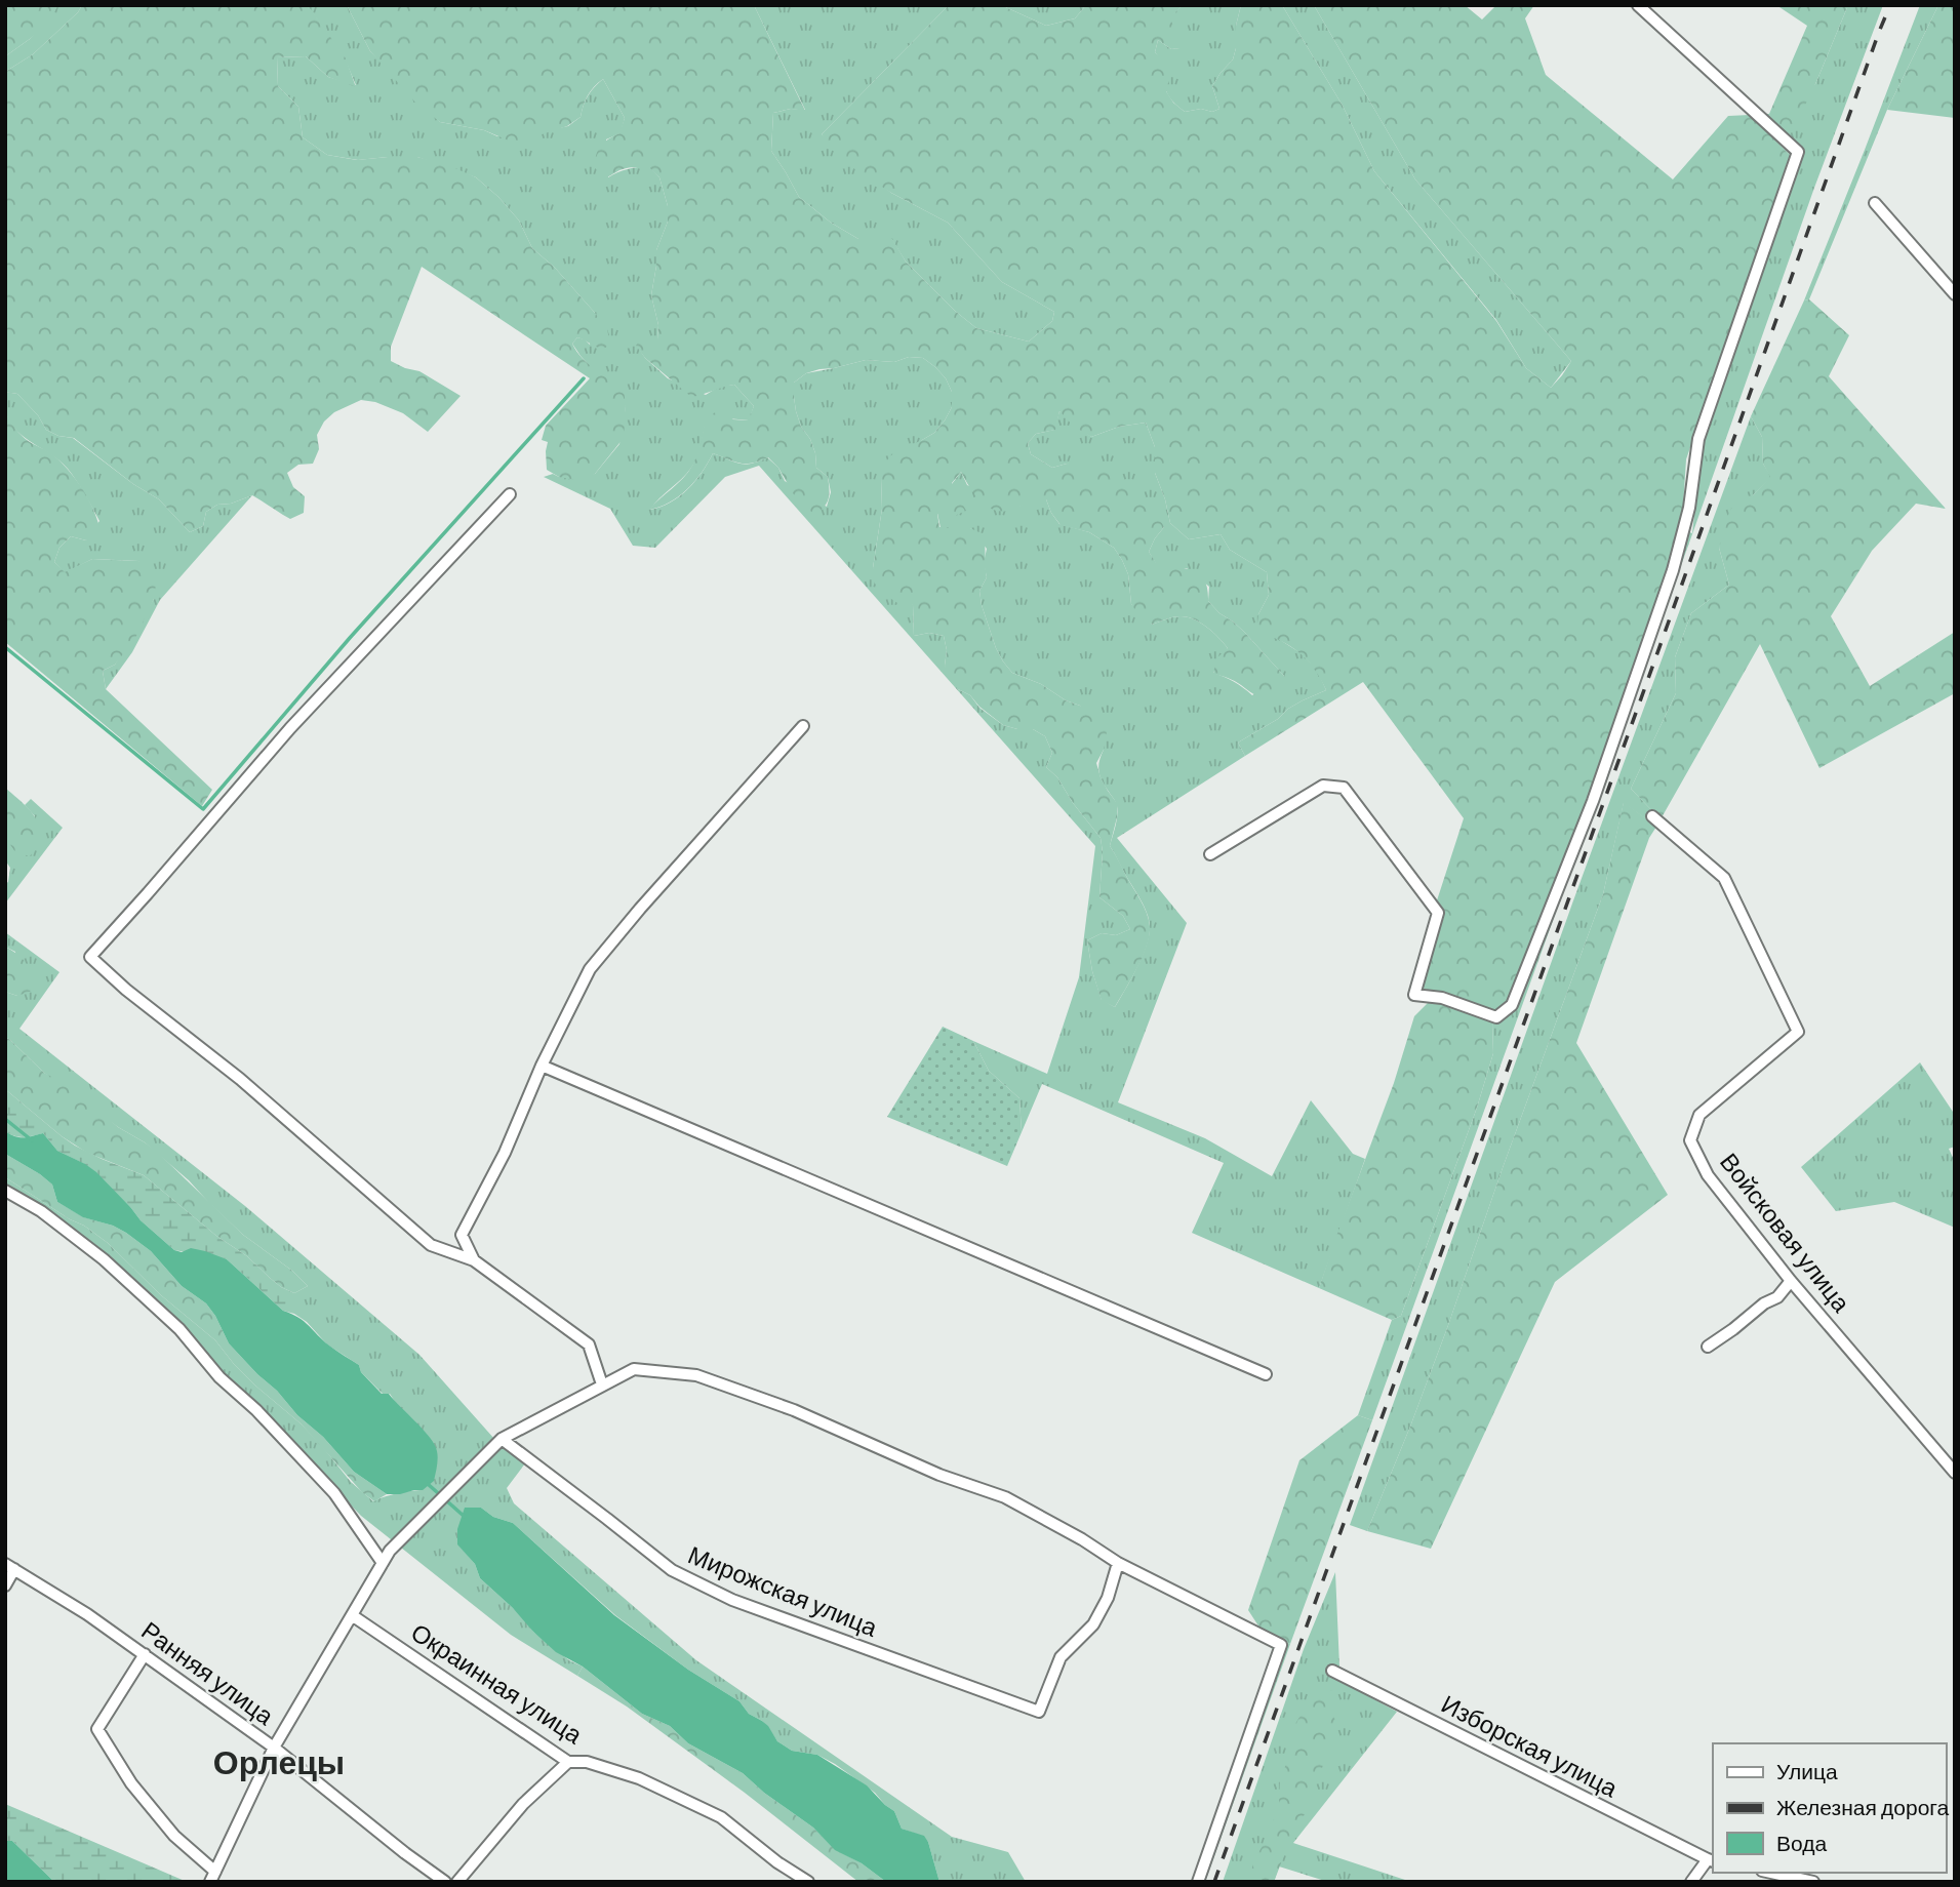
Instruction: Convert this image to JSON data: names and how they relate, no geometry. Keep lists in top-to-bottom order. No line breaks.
{"streets":{"street":["Войсковая улица","Мирожская улица","Ранняя улица","Окраинная улица","Изборская улица"]},"districts":["Орлецы"],"legend":["Улица","Железная дорога","Вода"]}
